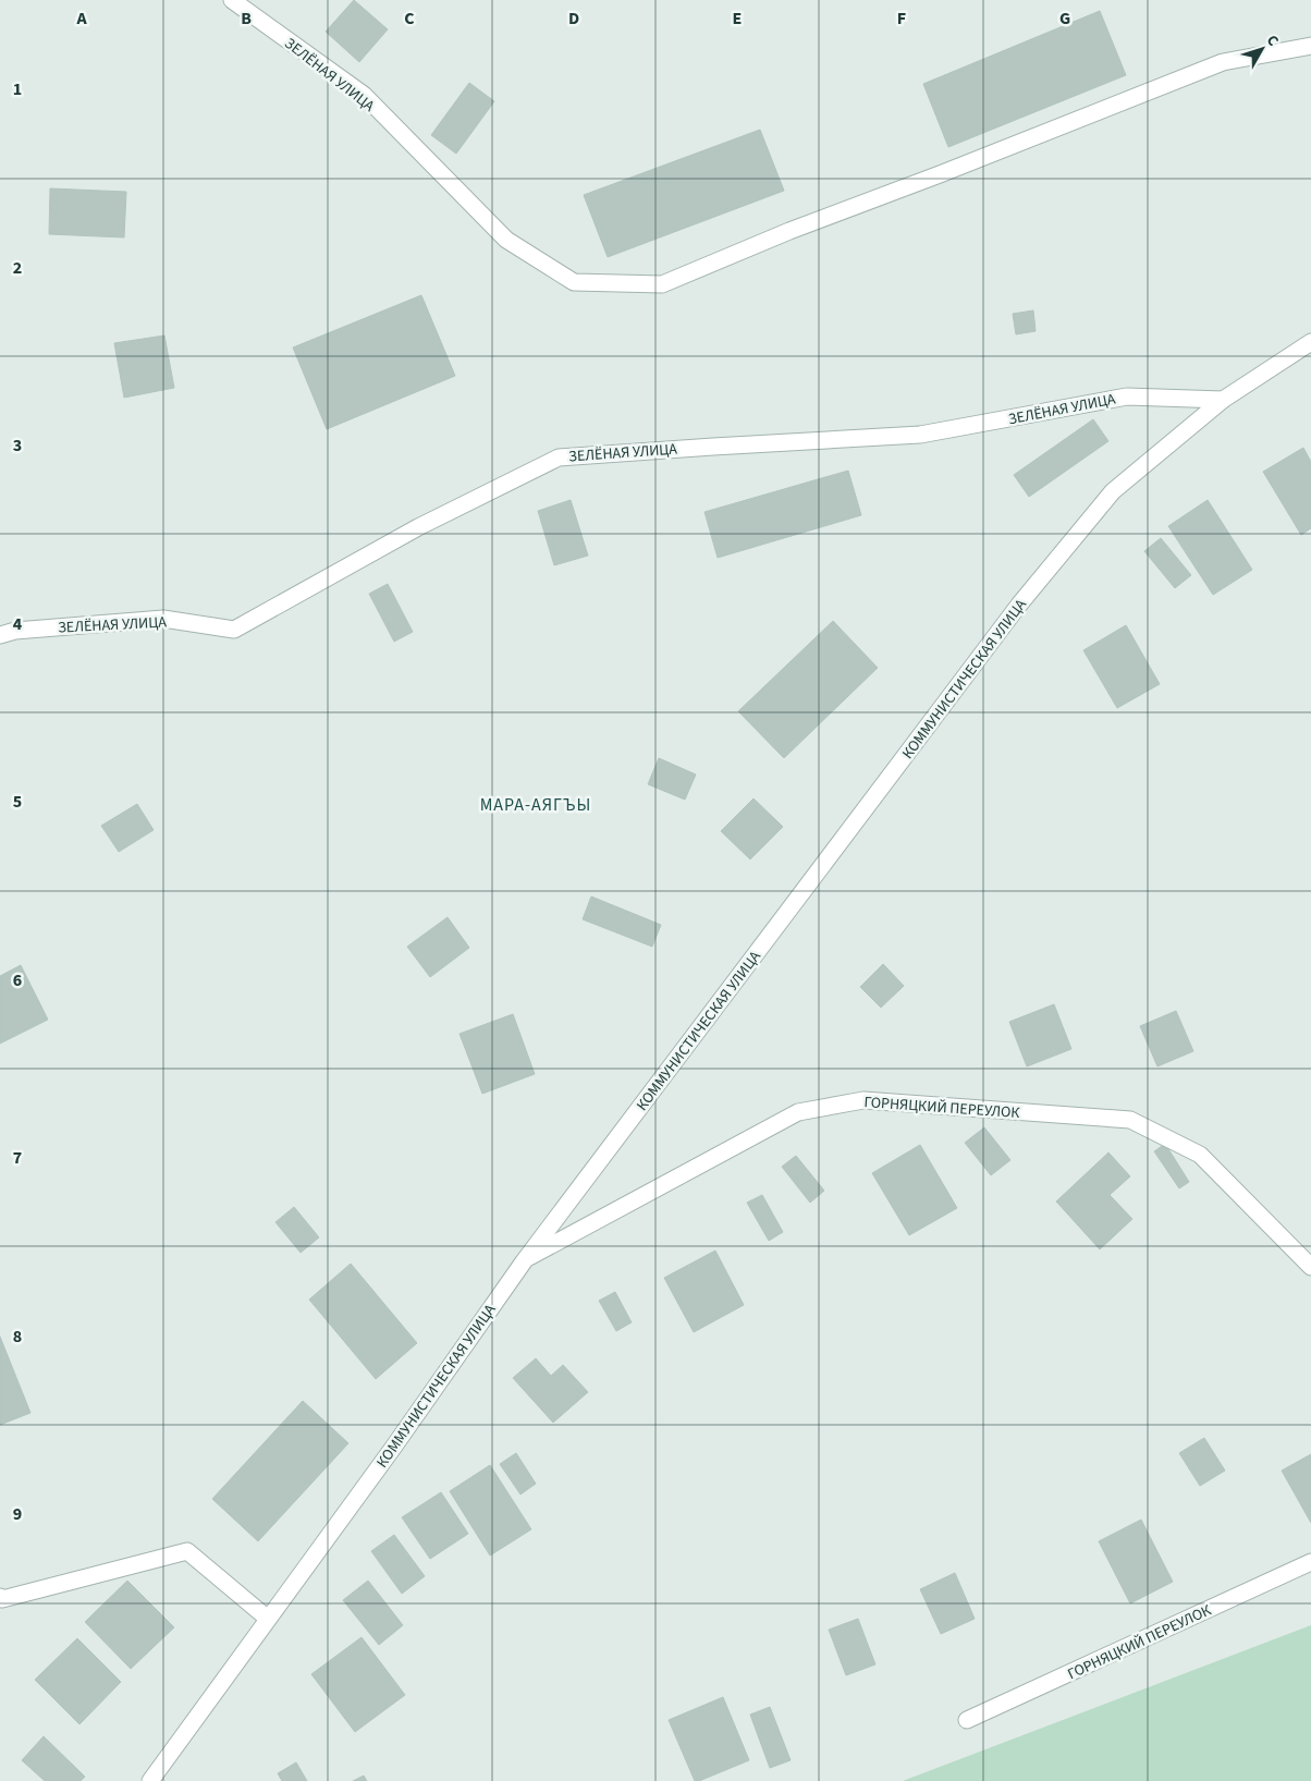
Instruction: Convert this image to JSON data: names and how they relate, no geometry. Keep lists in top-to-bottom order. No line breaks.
{"streets":{"street":["ЗЕЛЁНАЯ УЛИЦА","КОММУНИСТИЧЕСКАЯ УЛИЦА","ГОРНЯЦКИЙ ПЕРЕУЛОК"]},"crossings":[["ЗЕЛЁНАЯ УЛИЦА","КОММУНИСТИЧЕСКАЯ УЛИЦА"],["КОММУНИСТИЧЕСКАЯ УЛИЦА","ГОРНЯЦКИЙ ПЕРЕУЛОК"]],"districts":["МАРА-АЯГЪЫ"],"north":"top right","grid":{"columns":["A","B","C","D","E","F","G"],"rows":["1","2","3","4","5","6","7","8","9"]}}
